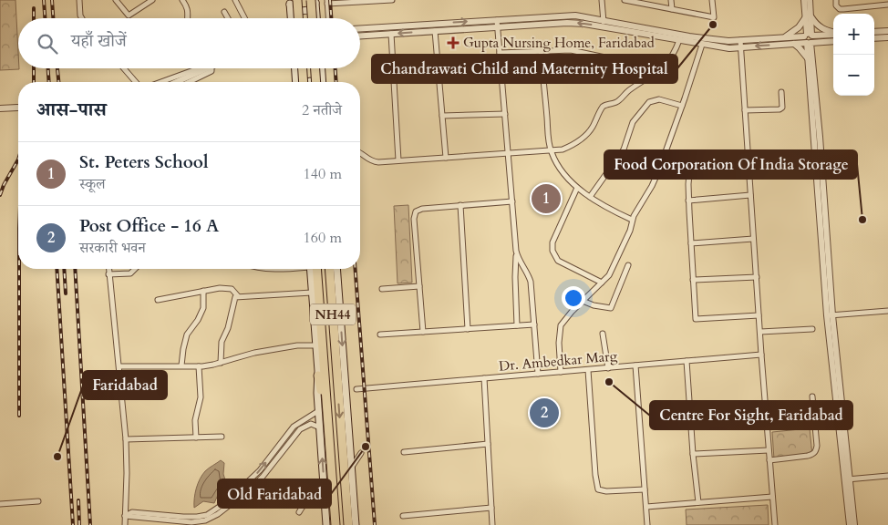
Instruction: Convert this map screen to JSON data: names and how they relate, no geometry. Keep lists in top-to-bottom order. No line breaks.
{"streets":{"highway":["NH44"],"street":["Dr. Ambedkar Marg"]},"places":{"other":["Chandrawati Child and Maternity Hospital","Food Corporation Of India Storage","Centre For Sight, Faridabad","Old Faridabad","Faridabad"],"health":["Gupta Nursing Home, Faridabad"]},"page":{"map_buttons":["+","−"],"search":"यहाँ खोजें","heading":["आस-पास","2 नतीजे"],"list":[{"mark":"1","name":"St. Peters School","note":"स्कूल","value":"140 m"},{"mark":"2","name":"Post Office - 16 A","note":"सरकारी भवन","value":"160 m"}],"pins":["1","2"]}}
